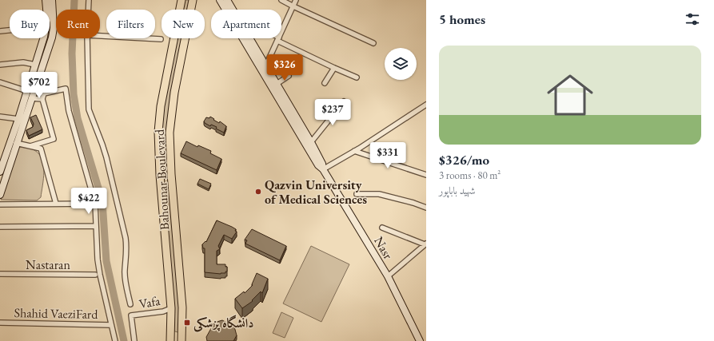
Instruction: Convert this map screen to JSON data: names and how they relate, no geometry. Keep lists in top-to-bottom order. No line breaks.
{"streets":{"main road":["Bahounar Boulevard"],"street":["Nasr","Nastaran","Vafa","Shahid VaeziFard"]},"crossings":[["Bahounar Boulevard","Vafa"]],"places":{"other":["Qazvin University of Medical Sciences"],"transit":["دانشگاه پزشکی"]},"page":{"heading":"5 homes","chip":["Buy","Rent","Filters","New","Apartment"],"list":[{"name":"$326/mo","note":"3 rooms · 80 m² · شهید باباپور"}],"price":["$326","$702","$237","$331","$422"]}}
